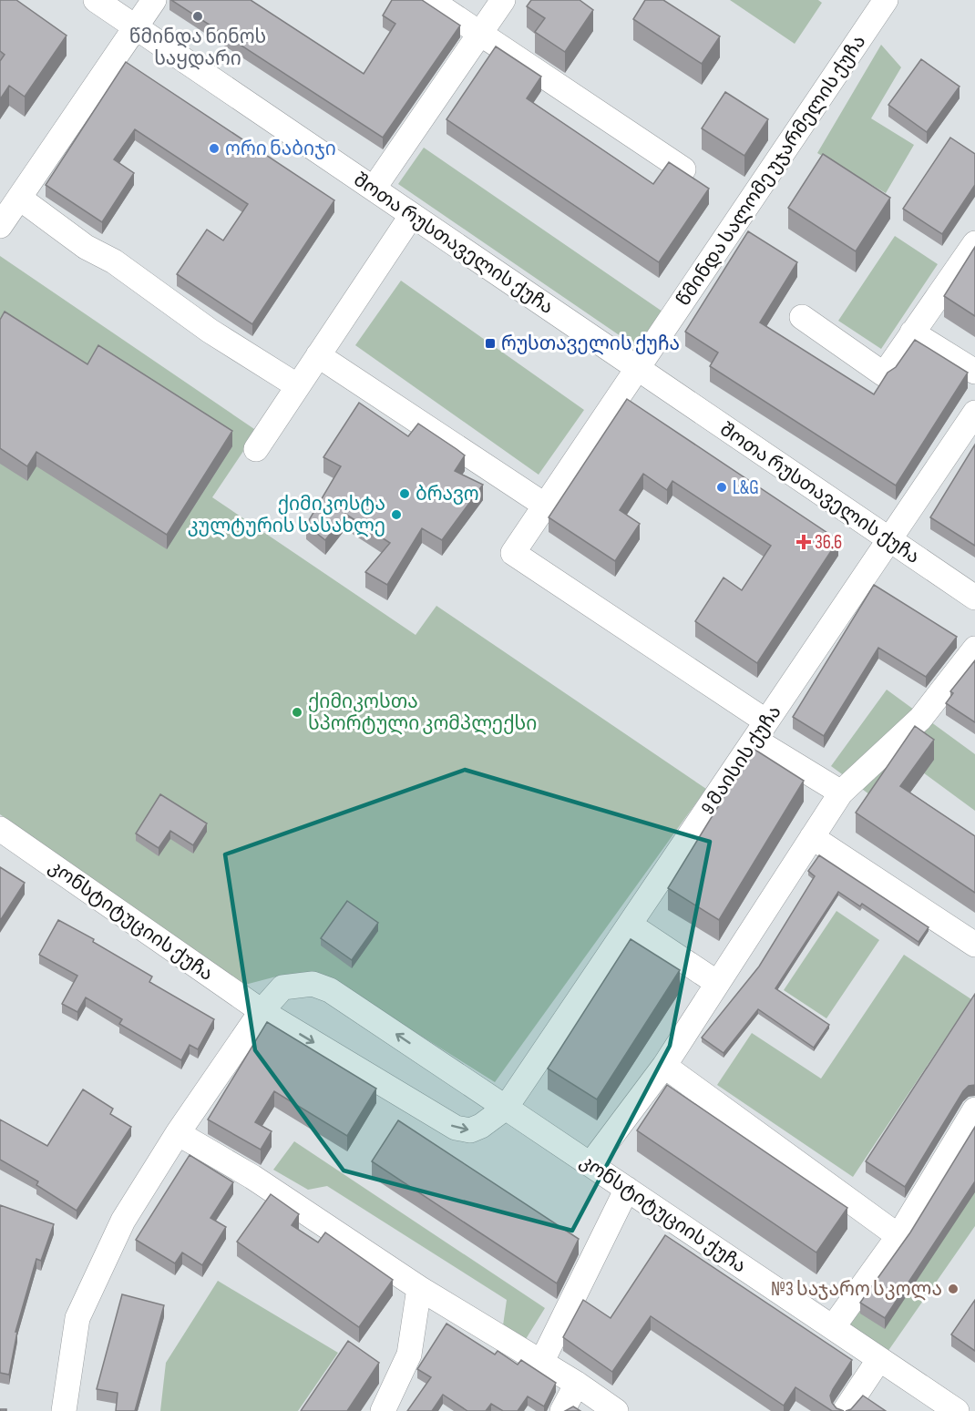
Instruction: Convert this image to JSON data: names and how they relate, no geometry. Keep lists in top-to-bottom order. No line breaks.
{"streets":{"street":["წმინდა სალომე უჯარმელის ქუჩა","შოთა რუსთაველის ქუჩა","9 მაისის ქუჩა","კონსტიტუციის ქუჩა"]},"crossings":[["წმინდა სალომე უჯარმელის ქუჩა","შოთა რუსთაველის ქუჩა"],["წმინდა სალომე უჯარმელის ქუჩა","9 მაისის ქუჩა"],["შოთა რუსთაველის ქუჩა","9 მაისის ქუჩა"],["9 მაისის ქუჩა","კონსტიტუციის ქუჩა"]],"places":{"other":["წმინდა ნინოს საყდარი","ორი ნაბიჯი","L&G","ბრავო","ქიმიკოსტა კულტურის სასახლე","ქიმიკოსთა სპორტული კომპლექსი","№3 საჯარო სკოლა"],"transit":["რუსთაველის ქუჩა"],"health":["36.6"]}}
